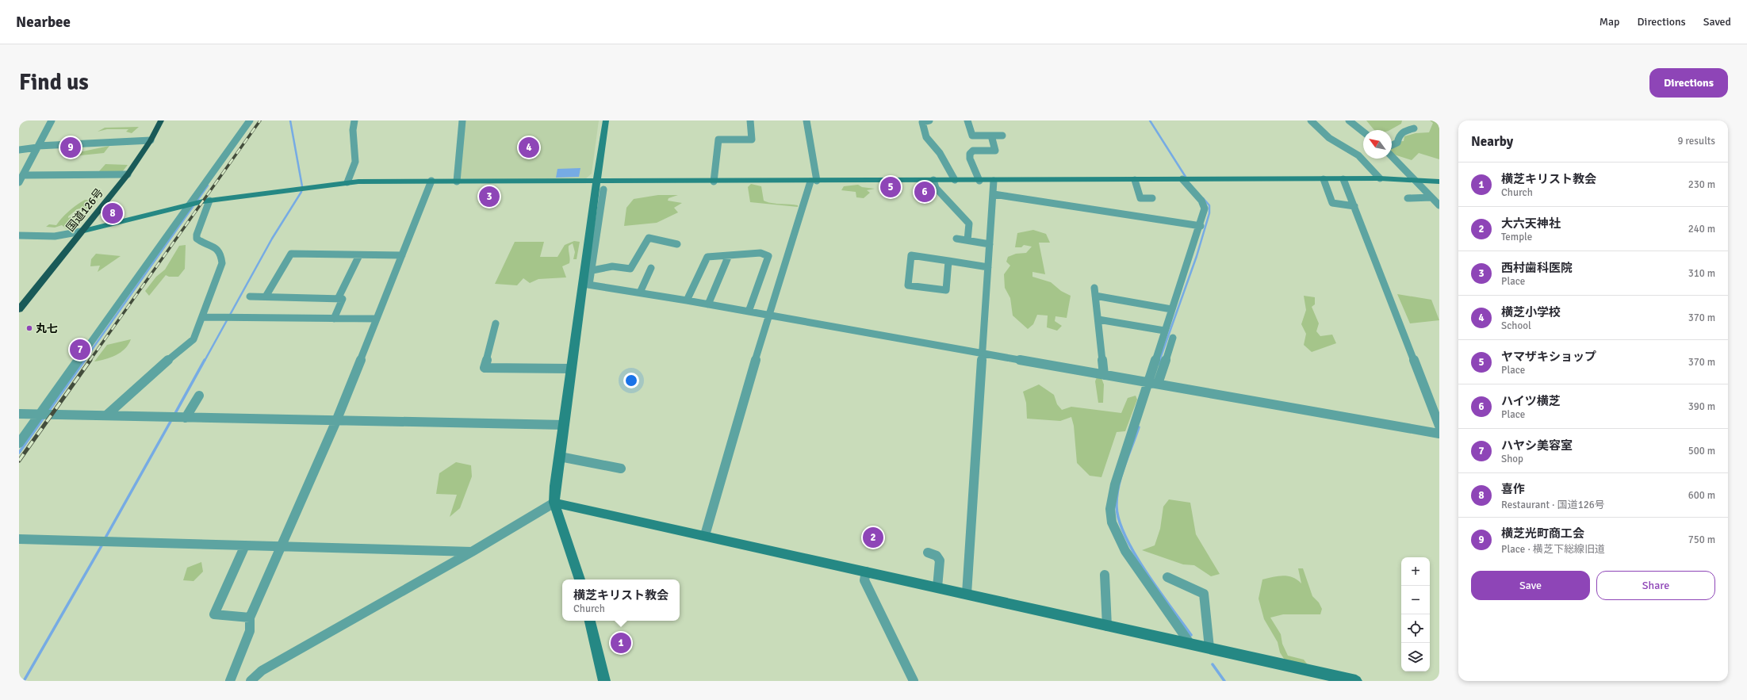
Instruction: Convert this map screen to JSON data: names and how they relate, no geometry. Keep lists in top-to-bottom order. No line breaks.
{"streets":{"highway":["国道126号"]},"places":["丸七"],"north":"top left","page":{"header":"Nearbee","nav":["Map","Directions","Saved"],"buttons":["Directions",["Save","Share"]],"title":"Find us","heading":["Nearby","9 results"],"pins":["4","9","5","6","3","8","7","2","1"],"list":[{"mark":"1","name":"横芝キリスト教会","note":"Church","value":"230 m"},{"mark":"2","name":"大六天神社","note":"Temple","value":"240 m"},{"mark":"3","name":"西村歯科医院","note":"Place","value":"310 m"},{"mark":"4","name":"横芝小学校","note":"School","value":"370 m"},{"mark":"5","name":"ヤマザキショップ","note":"Place","value":"370 m"},{"mark":"6","name":"ハイツ横芝","note":"Place","value":"390 m"},{"mark":"7","name":"ハヤシ美容室","note":"Shop","value":"500 m"},{"mark":"8","name":"喜作","note":"Restaurant · 国道126号","value":"600 m"},{"mark":"9","name":"横芝光町商工会","note":"Place · 横芝下総線旧道","value":"750 m"}],"map_buttons":["+","−"],"popup":["横芝キリスト教会","Church"]}}
